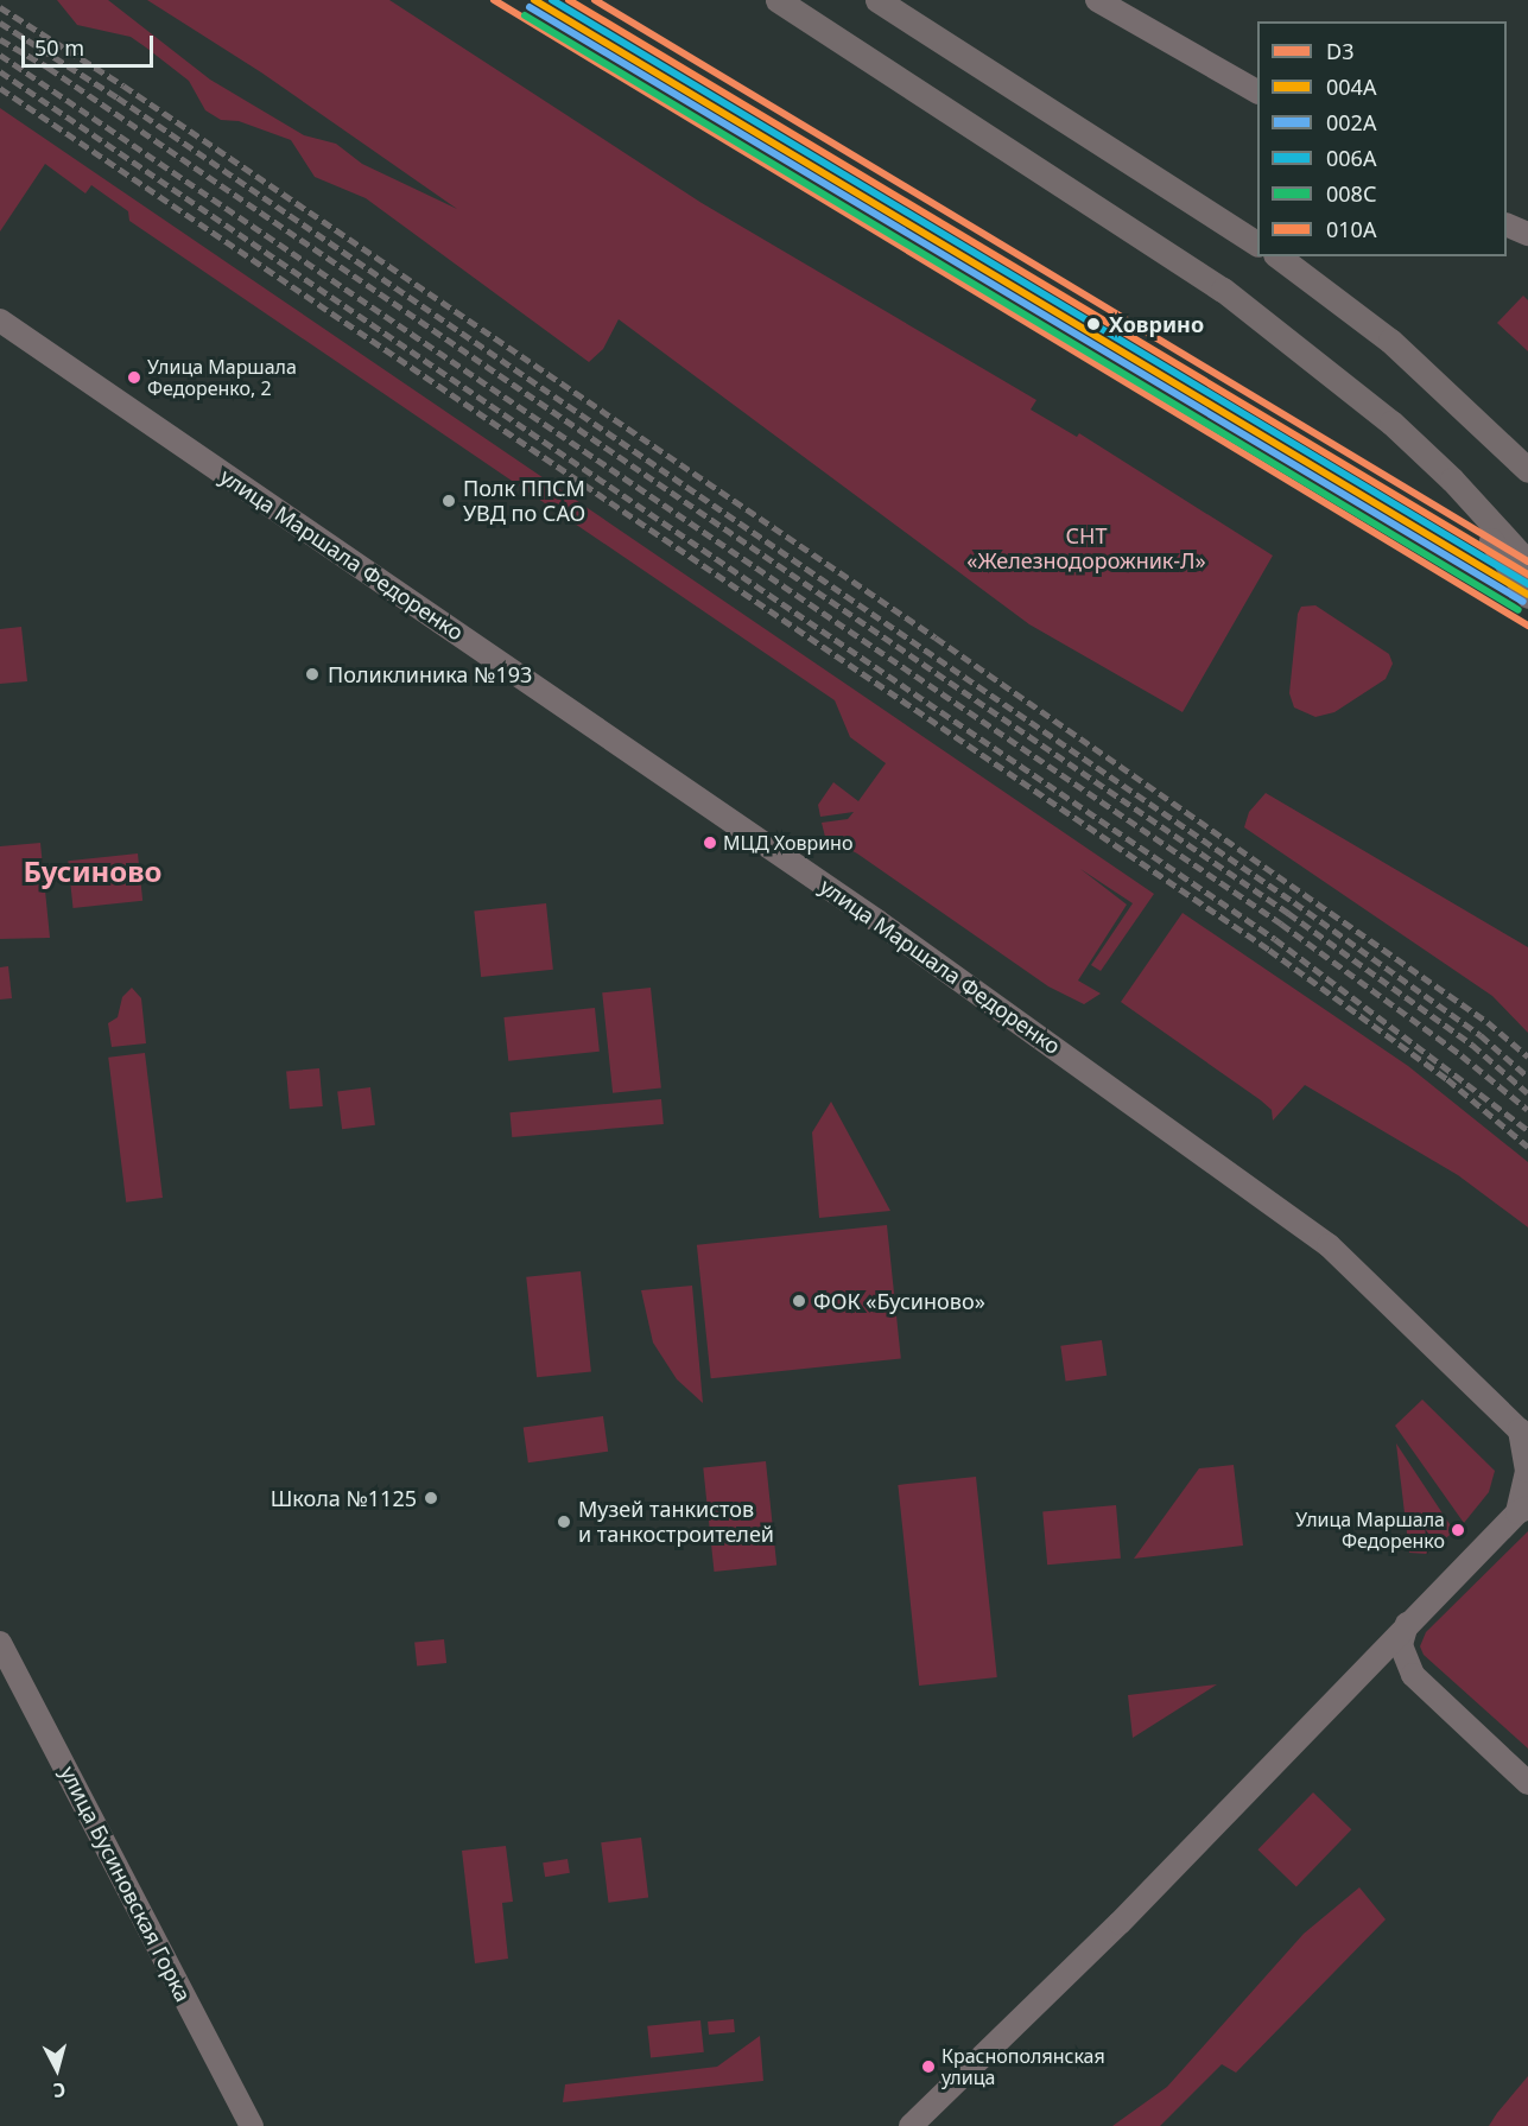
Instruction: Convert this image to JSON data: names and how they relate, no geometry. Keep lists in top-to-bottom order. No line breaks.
{"streets":{"street":["улица Маршала Федоренко","улица Бусиновская Горка"]},"districts":["Бусиново"],"parks":["СНТ «Железнодорожник-Л»"],"places":["Ховрино","Улица Маршала Федоренко, 2","Полк ППСМ УВД по САО","Поликлиника №193","МЦД Ховрино","ФОК «Бусиново»","Школа №1125","Музей танкистов и танкостроителей","Улица Маршала Федоренко","Краснополянская улица"],"lines":["transit line D3","transit line 004А","transit line 006А","transit line 010А","transit line 002А","transit line 008С"],"legend":["D3","004А","002А","006А","008С","010А"],"scale_bar":"50 m","north":"bottom"}
